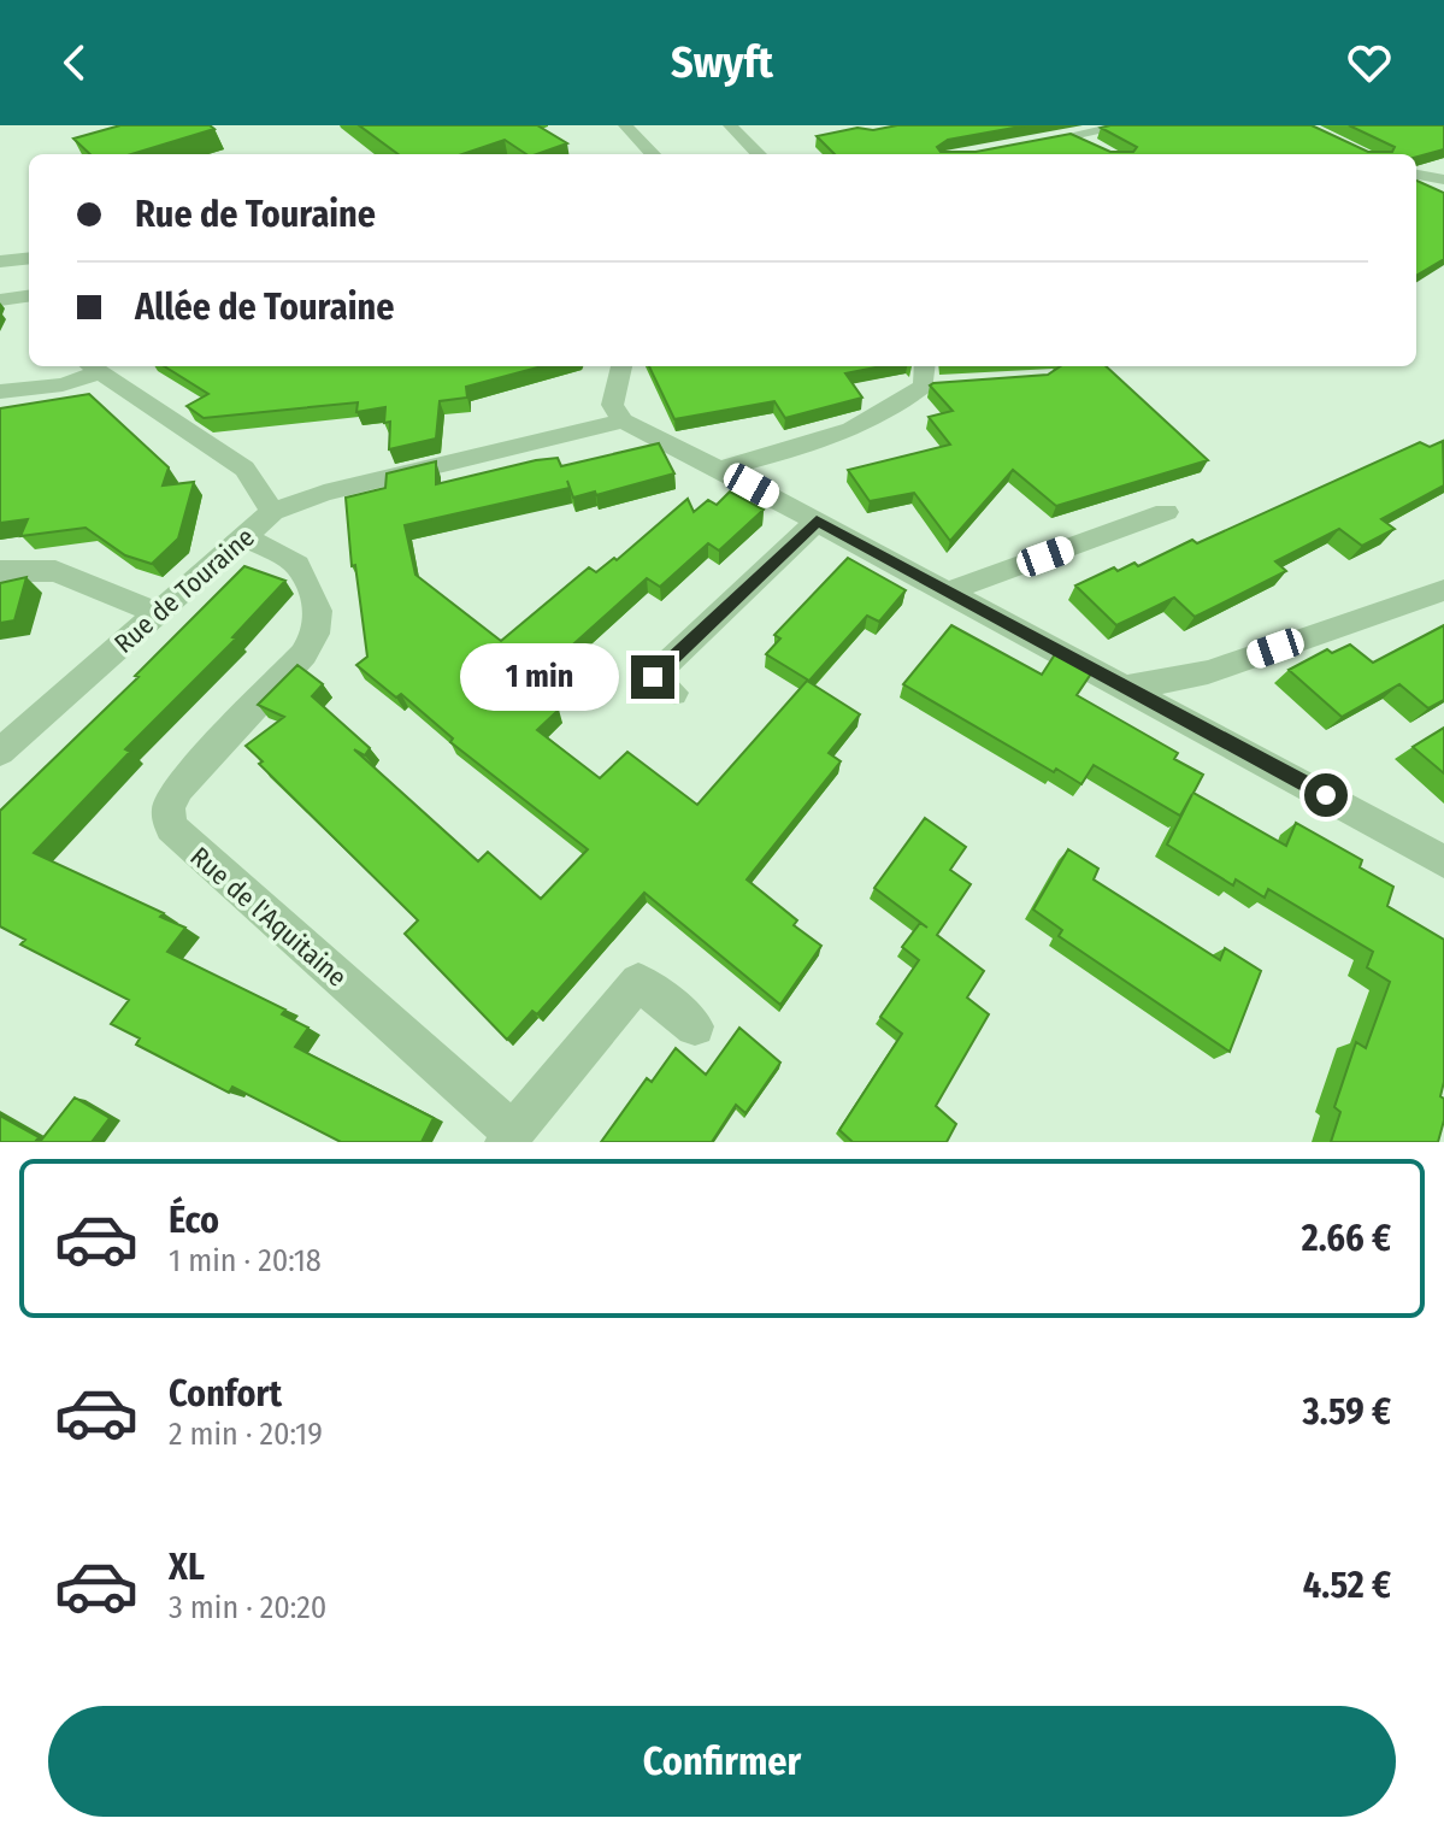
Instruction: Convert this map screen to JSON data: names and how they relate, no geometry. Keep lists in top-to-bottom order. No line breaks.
{"streets":{"street":["Rue de Touraine","Rue de l'Aquitaine"]},"crossings":[["Rue de Touraine","Rue de l'Aquitaine"]],"page":{"header":"Swyft","banner":["Rue de Touraine","Allée de Touraine"],"bubble":"1 min","list":[{"name":"Éco","note":"1 min · 20:18","value":"2.66 €"},{"name":"Confort","note":"2 min · 20:19","value":"3.59 €"},{"name":"XL","note":"3 min · 20:20","value":"4.52 €"}],"buttons":"Confirmer"}}
